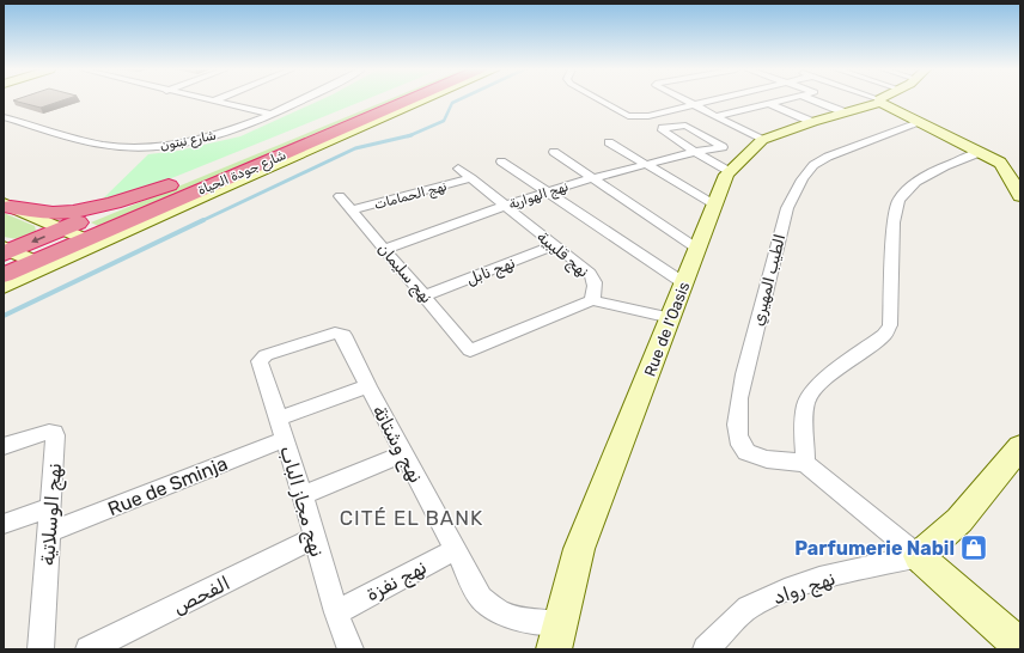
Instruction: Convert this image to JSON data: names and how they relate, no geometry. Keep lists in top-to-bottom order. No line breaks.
{"streets":{"highway":["شارع جودة الحياة"],"street":["شارع نبتون","نهج الحمامات","نهج الهوارية","نهج قليبية","نهج نابل","نهج سليمان","الطيب المهيري","Rue de l'Oasis","نهج وشتاتة","Rue de Sminja","نهج مجاز الباب","نهج الوسلاتية","نهج نفزة","نهج رواد","الفحص"]},"crossings":[["نهج الحمامات","نهج قليبية"],["نهج الحمامات","نهج سليمان"],["نهج الهوارية","نهج قليبية"],["نهج الهوارية","نهج سليمان"],["نهج قليبية","نهج نابل"],["نهج قليبية","نهج سليمان"],["نهج نابل","نهج سليمان"],["Rue de l'Oasis","نهج وشتاتة"],["نهج وشتاتة","نهج مجاز الباب"],["نهج وشتاتة","نهج نفزة"],["Rue de Sminja","نهج مجاز الباب"],["Rue de Sminja","نهج الوسلاتية"],["نهج مجاز الباب","نهج نفزة"],["نهج مجاز الباب","الفحص"]],"districts":["CITÉ EL BANK"],"places":{"shop":["Parfumerie Nabil"]}}
